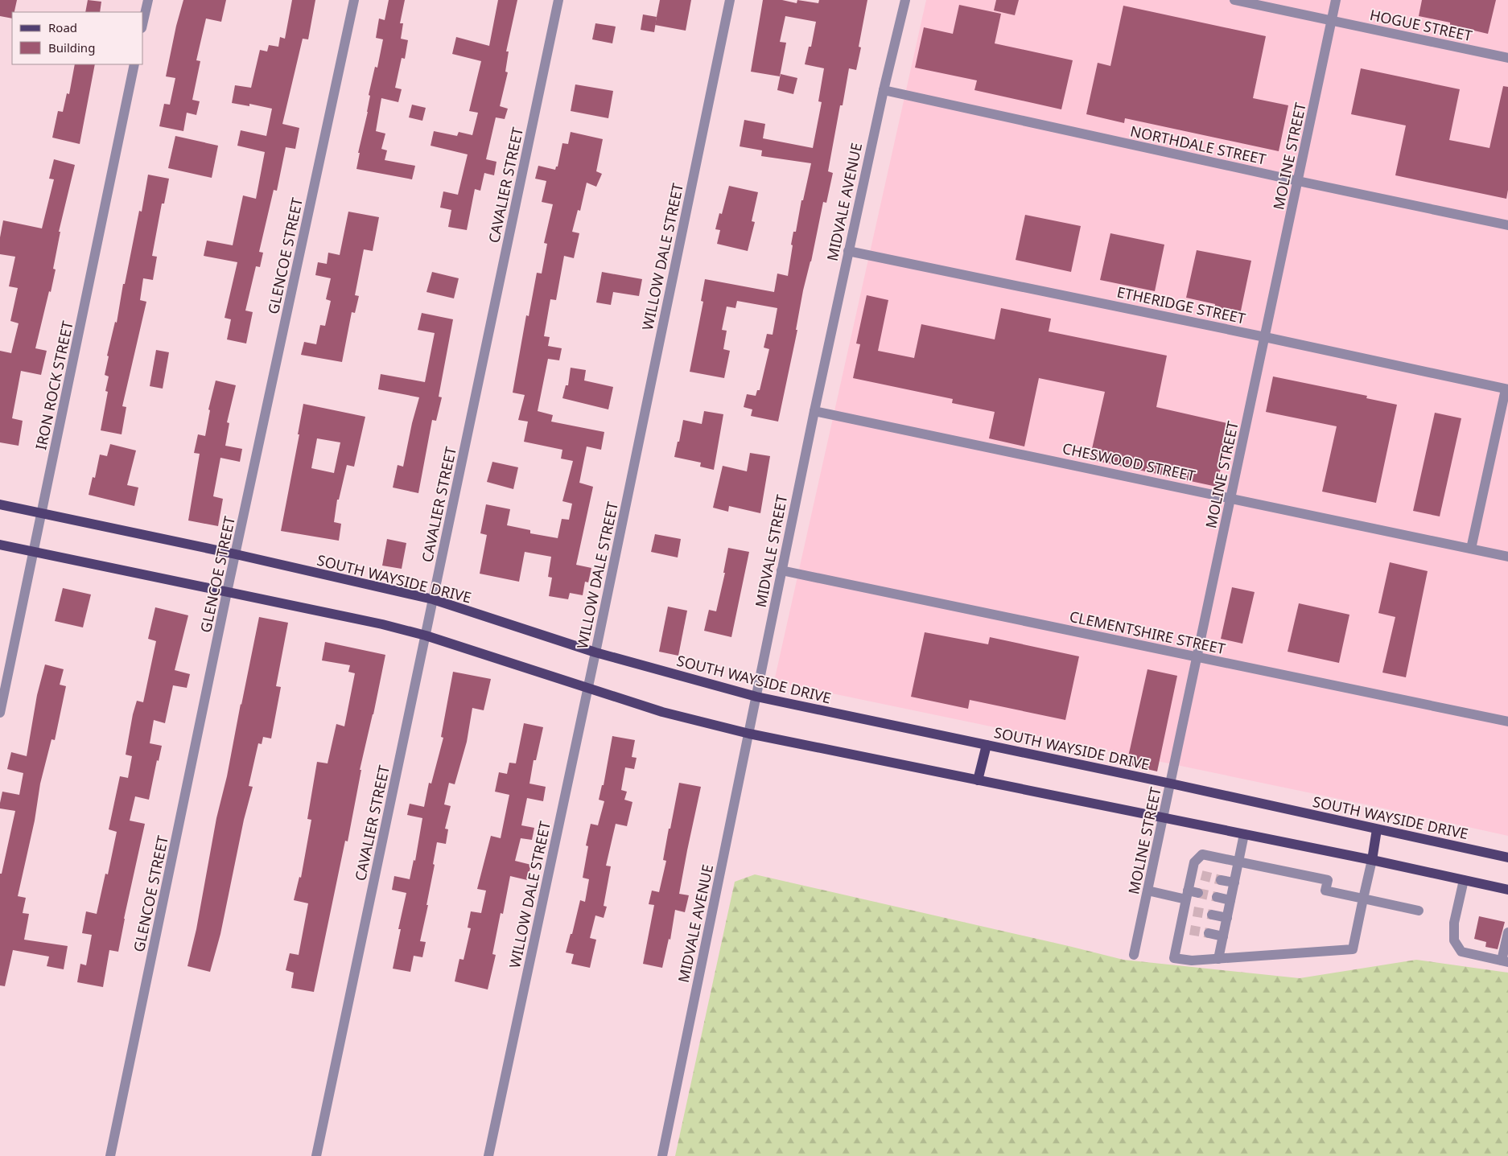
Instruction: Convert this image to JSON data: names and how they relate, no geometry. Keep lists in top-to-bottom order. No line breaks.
{"streets":{"main road":["SOUTH WAYSIDE DRIVE"],"street":["HOGUE STREET","NORTHDALE STREET","MOLINE STREET","CAVALIER STREET","MIDVALE AVENUE","GLENCOE STREET","WILLOW DALE STREET","ETHERIDGE STREET","IRON ROCK STREET","CHESWOOD STREET","MIDVALE STREET","CLEMENTSHIRE STREET"]},"crossings":[["HOGUE STREET","MOLINE STREET"],["NORTHDALE STREET","MOLINE STREET"],["NORTHDALE STREET","MIDVALE AVENUE"],["MOLINE STREET","ETHERIDGE STREET"],["MOLINE STREET","CHESWOOD STREET"],["MOLINE STREET","SOUTH WAYSIDE DRIVE"],["MOLINE STREET","CLEMENTSHIRE STREET"],["CAVALIER STREET","SOUTH WAYSIDE DRIVE"],["MIDVALE AVENUE","ETHERIDGE STREET"],["MIDVALE AVENUE","CHESWOOD STREET"],["MIDVALE AVENUE","MIDVALE STREET"],["MIDVALE AVENUE","SOUTH WAYSIDE DRIVE"],["GLENCOE STREET","SOUTH WAYSIDE DRIVE"],["WILLOW DALE STREET","SOUTH WAYSIDE DRIVE"],["IRON ROCK STREET","SOUTH WAYSIDE DRIVE"],["CHESWOOD STREET","MIDVALE STREET"],["MIDVALE STREET","SOUTH WAYSIDE DRIVE"],["MIDVALE STREET","CLEMENTSHIRE STREET"]],"legend":["Road","Building"]}
